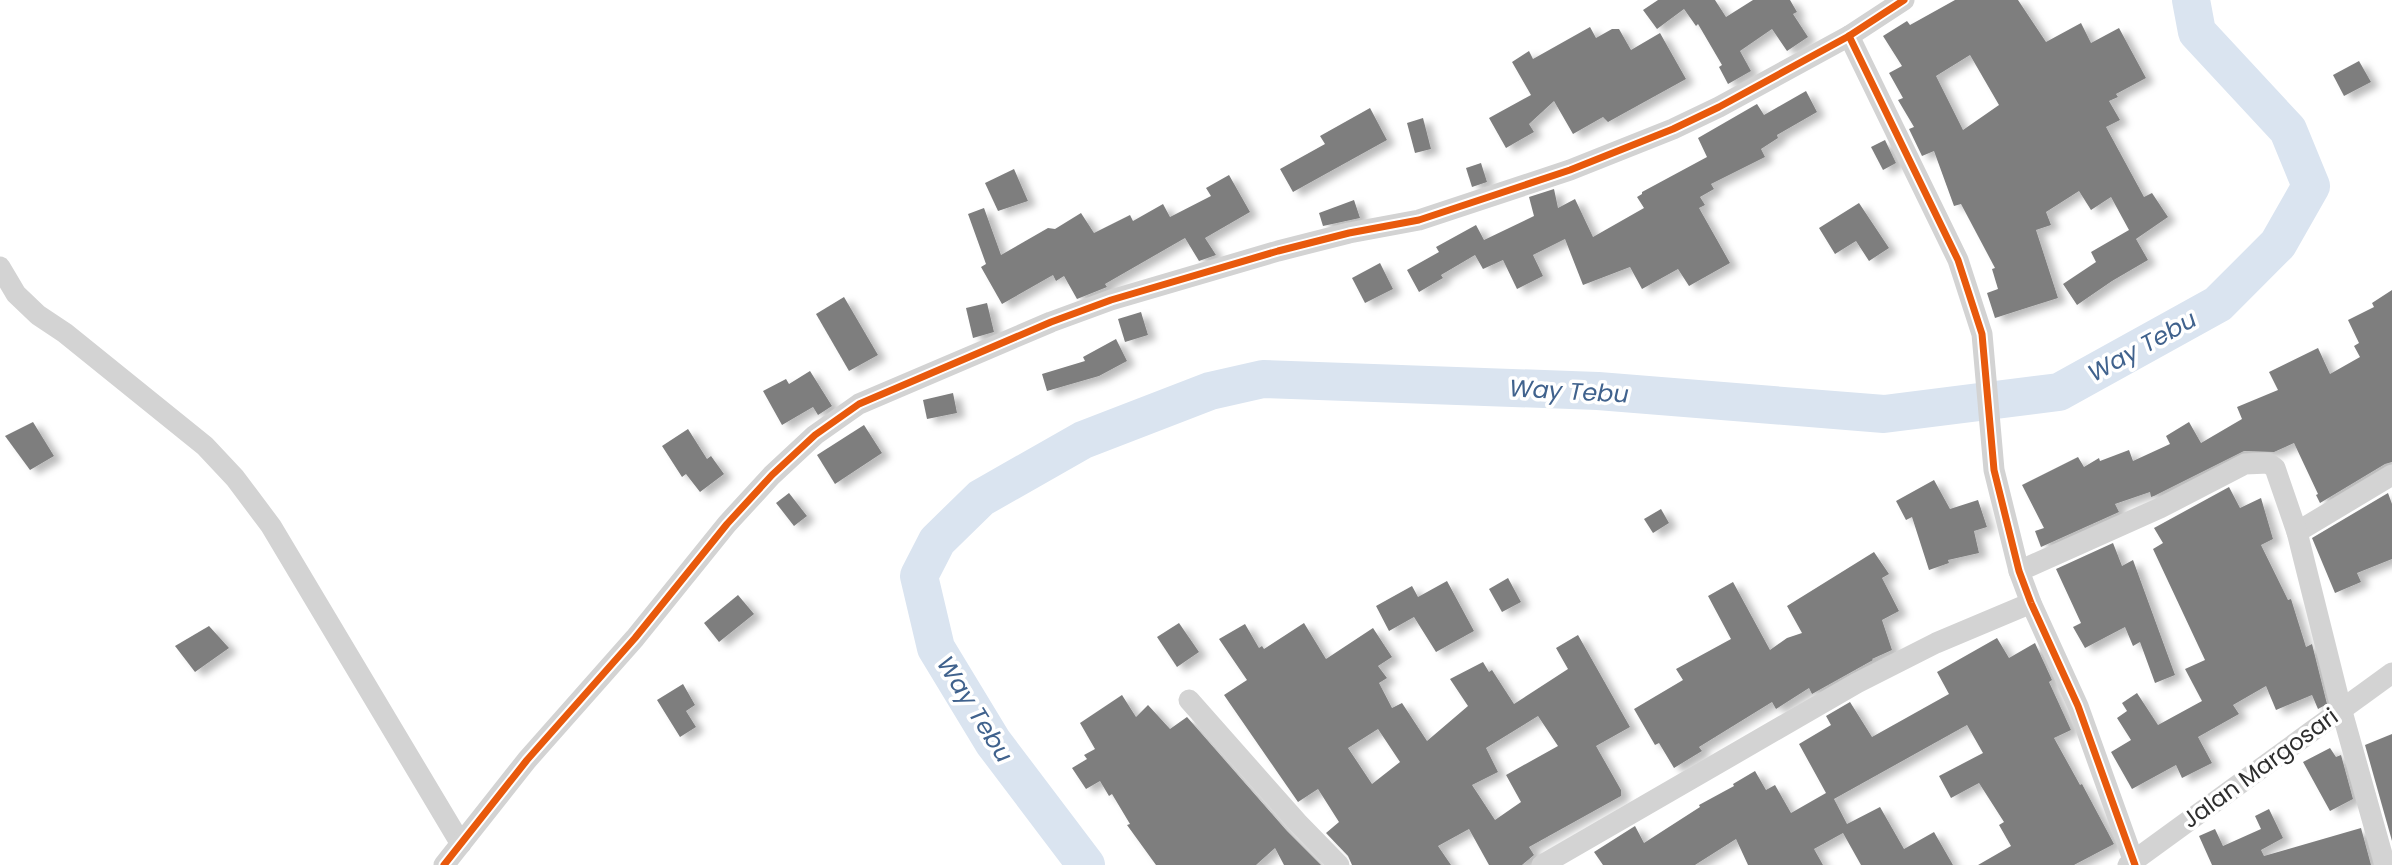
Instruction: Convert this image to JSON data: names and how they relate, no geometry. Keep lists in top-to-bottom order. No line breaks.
{"streets":{"street":["Jalan Margosari"]},"water":["Way Tebu"]}
